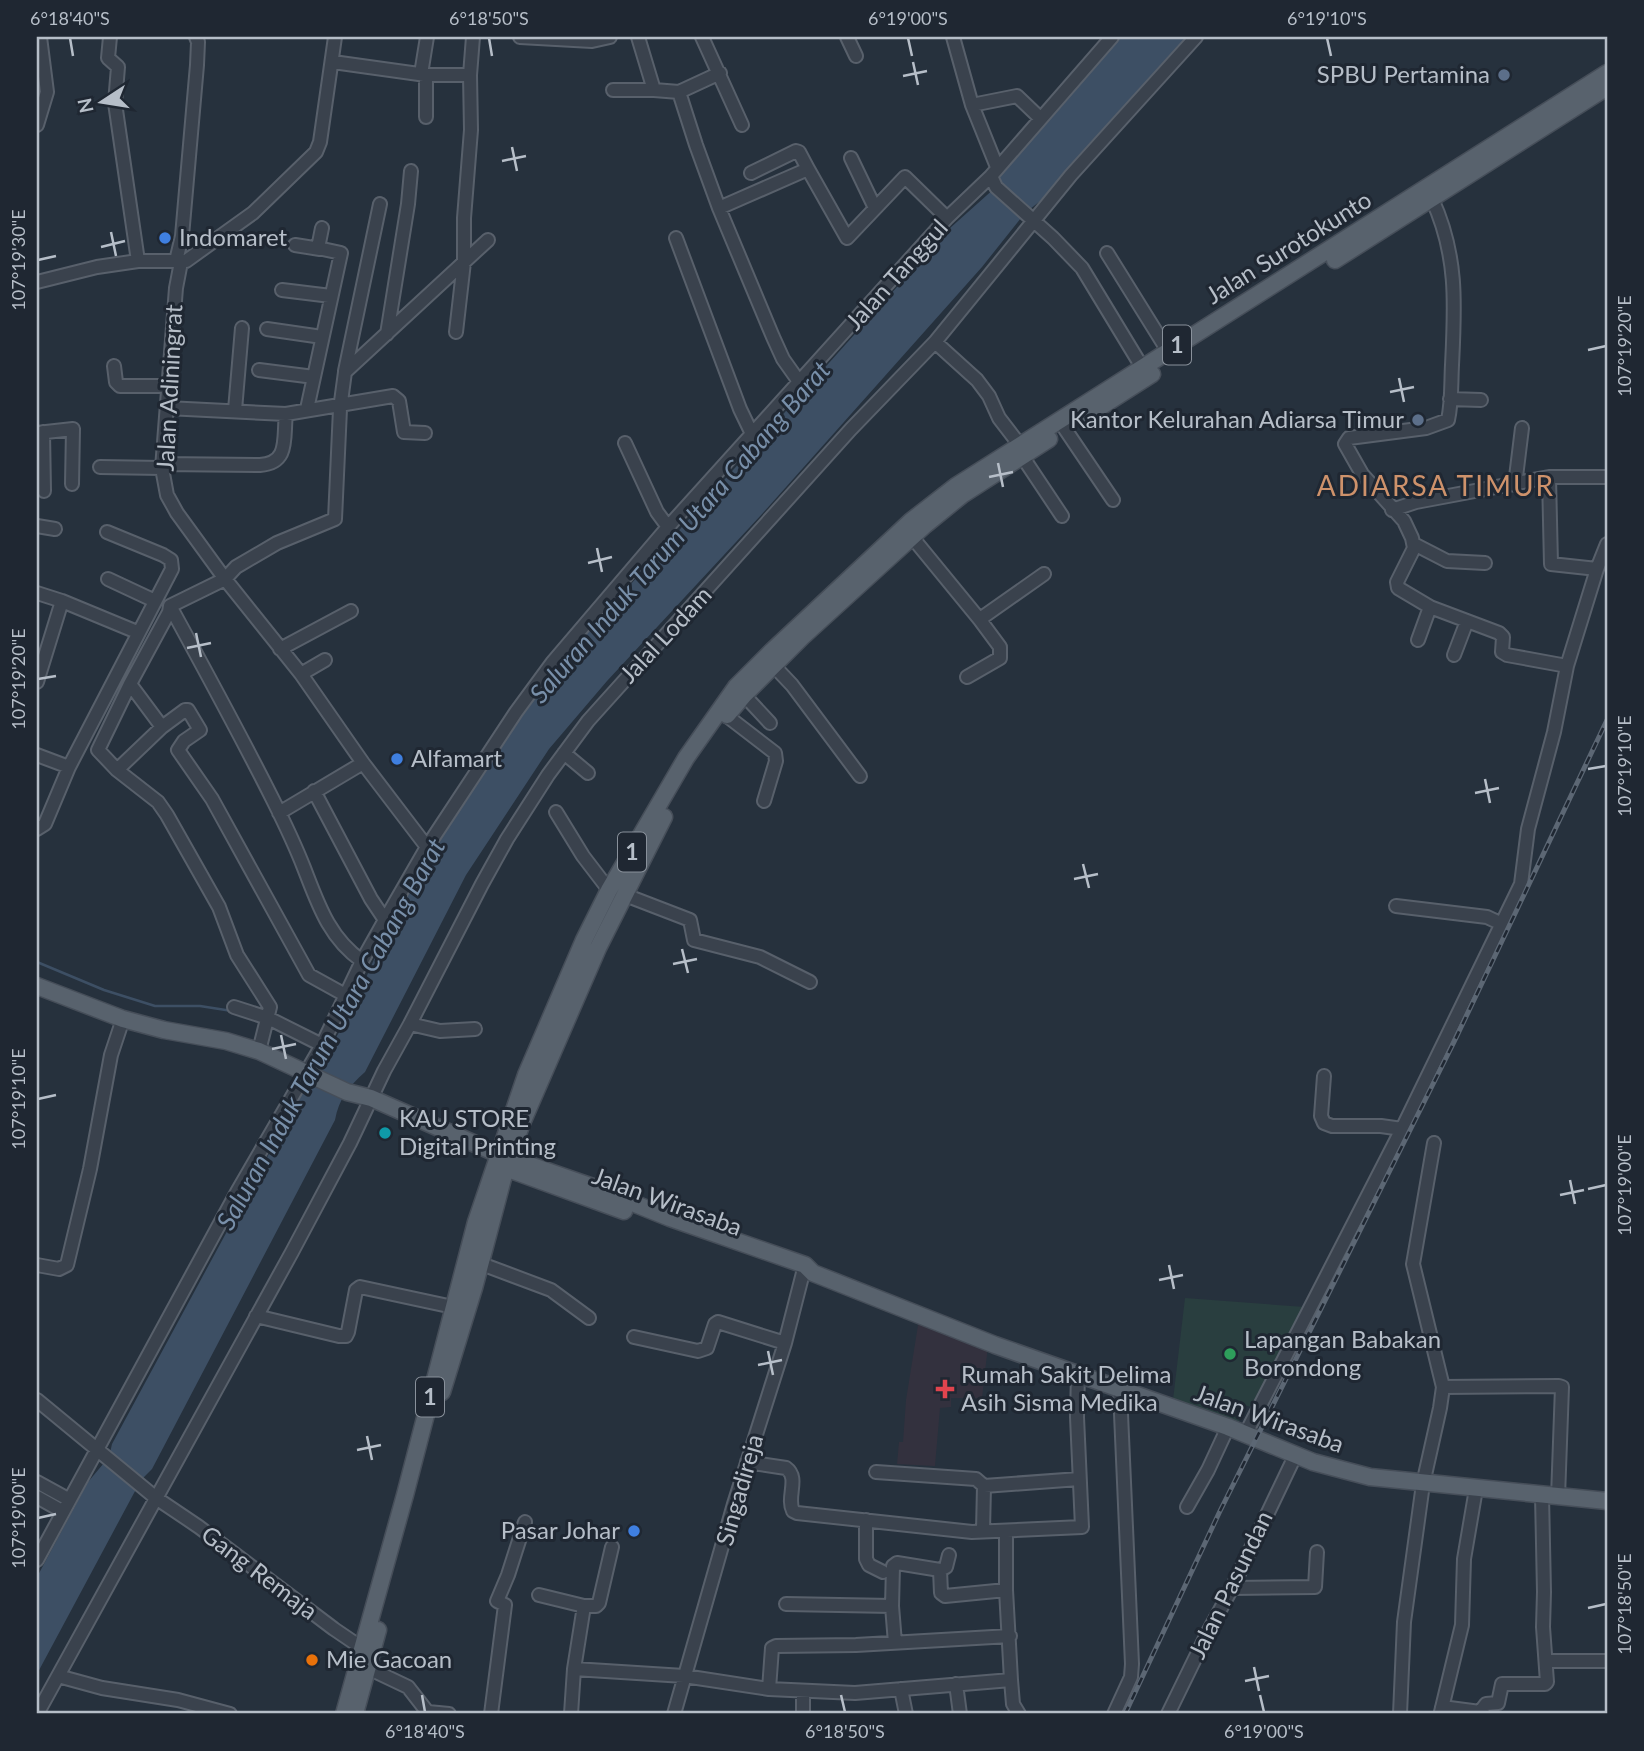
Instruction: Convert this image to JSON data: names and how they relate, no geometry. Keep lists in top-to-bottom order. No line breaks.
{"streets":{"main road":["Jalan Surotokunto","1","Jalan Wirasaba"],"street":["Jalan Tanggul","Jalan Adiningrat","Jalal Lodam","Singadireja","Gang Remaja","Jalan Pasundan"]},"crossings":[["Jalan Surotokunto","1"],["Jalan Tanggul","Jalan Adiningrat"],["Jalan Tanggul","Jalan Wirasaba"],["Jalan Tanggul","Gang Remaja"],["1","Jalan Wirasaba"],["1","Gang Remaja"],["Jalal Lodam","Jalan Wirasaba"],["Jalal Lodam","Gang Remaja"],["Jalan Wirasaba","Singadireja"],["Jalan Wirasaba","Jalan Pasundan"]],"districts":["ADIARSA TIMUR"],"water":["Saluran Induk Tarum Utara Cabang Barat"],"places":{"other":["SPBU Pertamina","Indomaret","Kantor Kelurahan Adiarsa Timur","Alfamart","KAU STORE Digital Printing","Lapangan Babakan Borondong","Pasar Johar","Mie Gacoan"],"health":["Rumah Sakit Delima Asih Sisma Medika"]},"north":"left","coordinates":["6°18'40\"S","6°18'50\"S","6°19'00\"S","6°19'10\"S","107°19'30\"E","107°19'20\"E","107°19'10\"E","107°19'00\"E","107°18'50\"E"]}
